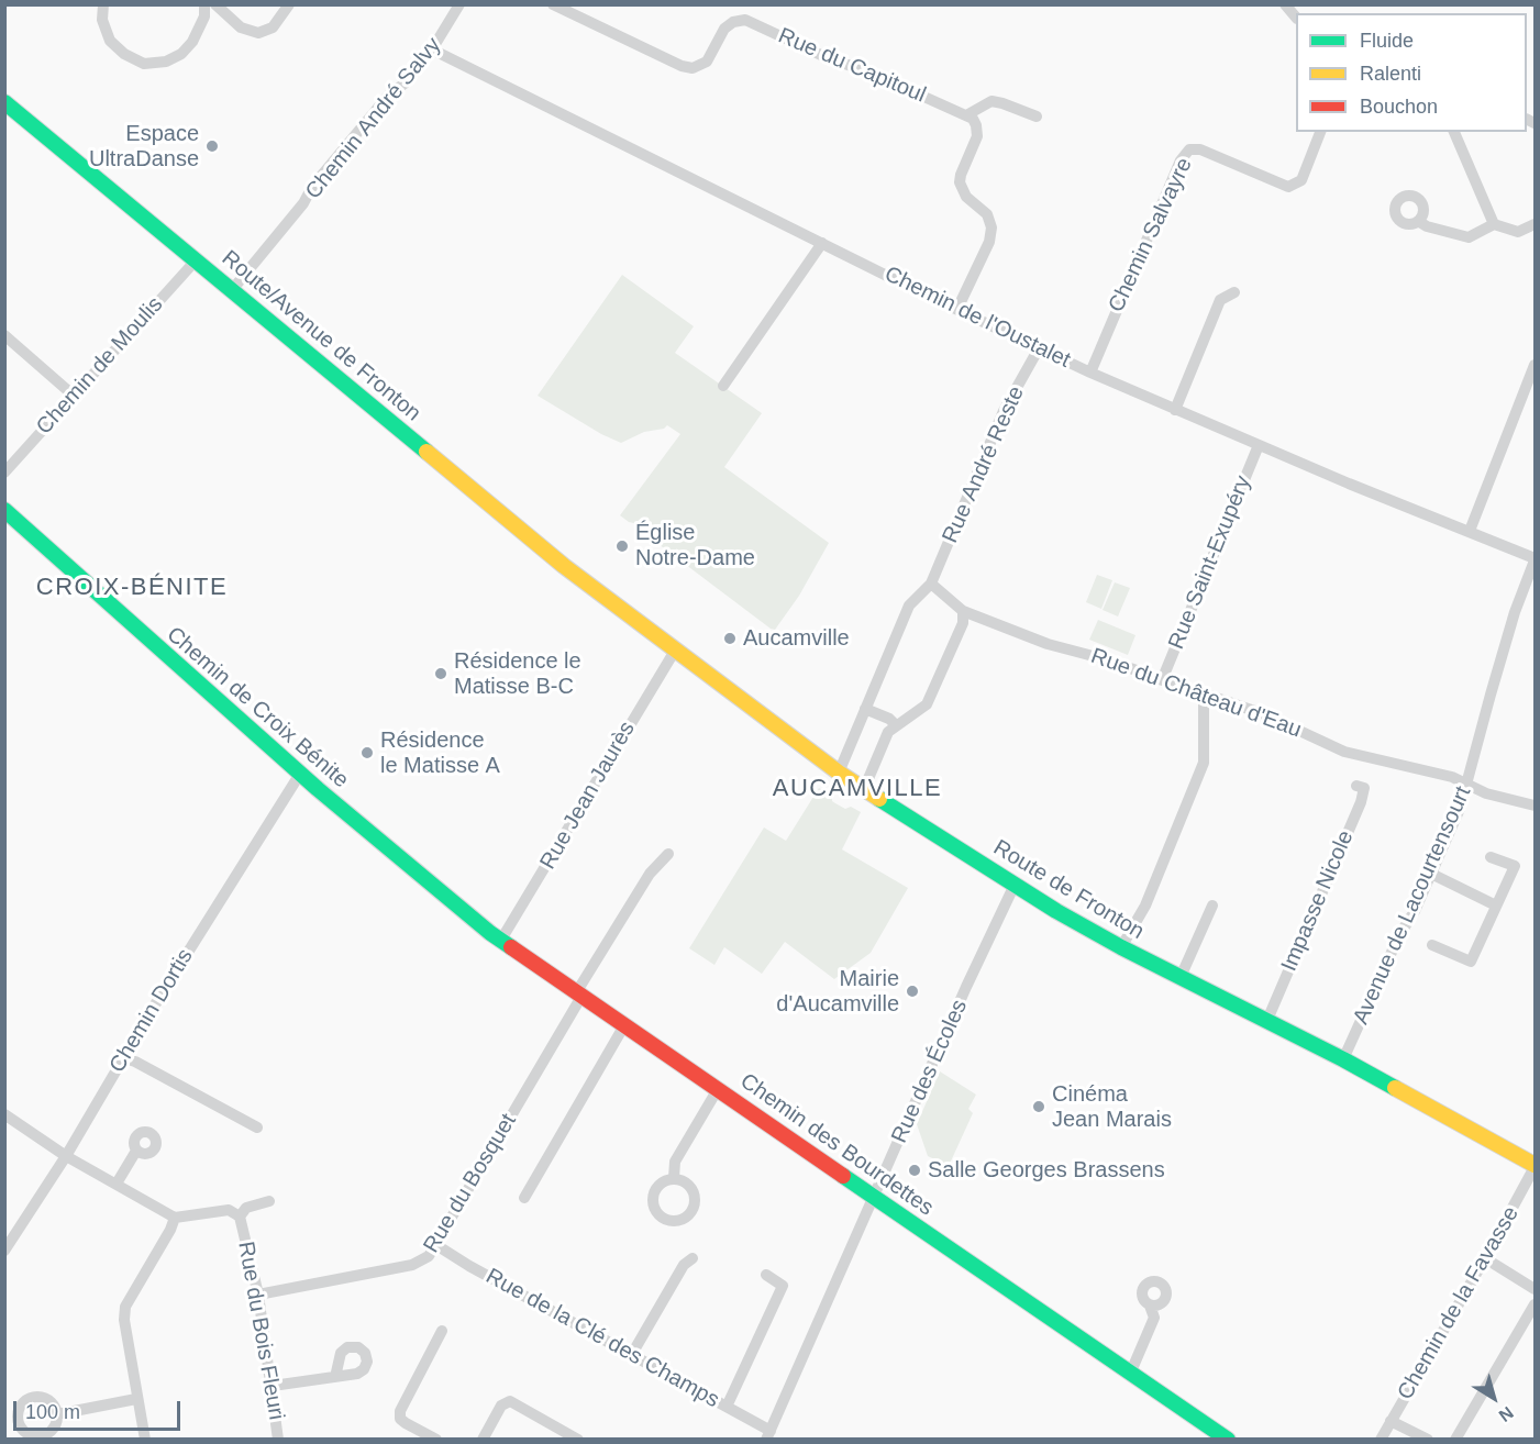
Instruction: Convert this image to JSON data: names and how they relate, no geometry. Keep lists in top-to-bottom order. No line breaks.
{"streets":{"main road":["Route/Avenue de Fronton","Chemin de Croix Bénite","Route de Fronton","Chemin des Bourdettes"],"street":["Rue du Capitoul","Chemin André Salvy","Chemin Salvayre","Chemin de l'Oustalet","Chemin de Moulis","Rue André Reste","Rue Saint-Exupéry","Rue du Château d'Eau","Rue Jean Jaurès","Impasse Nicole","Avenue de Lacourtensourt","Chemin Dortis","Rue des Écoles","Rue du Bosquet","Chemin de la Favasse","Rue du Bois Fleuri","Rue de la Clé des Champs"]},"crossings":[["Chemin André Salvy","Chemin de l'Oustalet"],["Chemin André Salvy","Route/Avenue de Fronton"],["Chemin Salvayre","Chemin de l'Oustalet"],["Chemin de l'Oustalet","Rue André Reste"],["Chemin de l'Oustalet","Rue Saint-Exupéry"],["Chemin de l'Oustalet","Avenue de Lacourtensourt"],["Route/Avenue de Fronton","Chemin de Moulis"],["Route/Avenue de Fronton","Route de Fronton"],["Rue André Reste","Rue du Château d'Eau"],["Rue Saint-Exupéry","Rue du Château d'Eau"],["Rue du Château d'Eau","Avenue de Lacourtensourt"],["Chemin de Croix Bénite","Chemin Dortis"],["Chemin de Croix Bénite","Chemin des Bourdettes"],["Rue Jean Jaurès","Route de Fronton"],["Rue Jean Jaurès","Chemin des Bourdettes"],["Route de Fronton","Impasse Nicole"],["Route de Fronton","Avenue de Lacourtensourt"],["Route de Fronton","Rue des Écoles"],["Route de Fronton","Chemin de la Favasse"],["Rue des Écoles","Chemin des Bourdettes"],["Rue des Écoles","Rue de la Clé des Champs"],["Chemin des Bourdettes","Rue du Bosquet"],["Rue du Bosquet","Rue du Bois Fleuri"],["Rue du Bosquet","Rue de la Clé des Champs"]],"districts":["CROIX-BÉNITE","AUCAMVILLE"],"places":["Espace UltraDanse","Église Notre-Dame","Aucamville","Résidence le Matisse B-C","Résidence le Matisse A","Mairie d'Aucamville","Cinéma Jean Marais","Salle Georges Brassens"],"legend":["Fluide","Ralenti","Bouchon"],"scale_bar":"100 m","north":"bottom right"}
